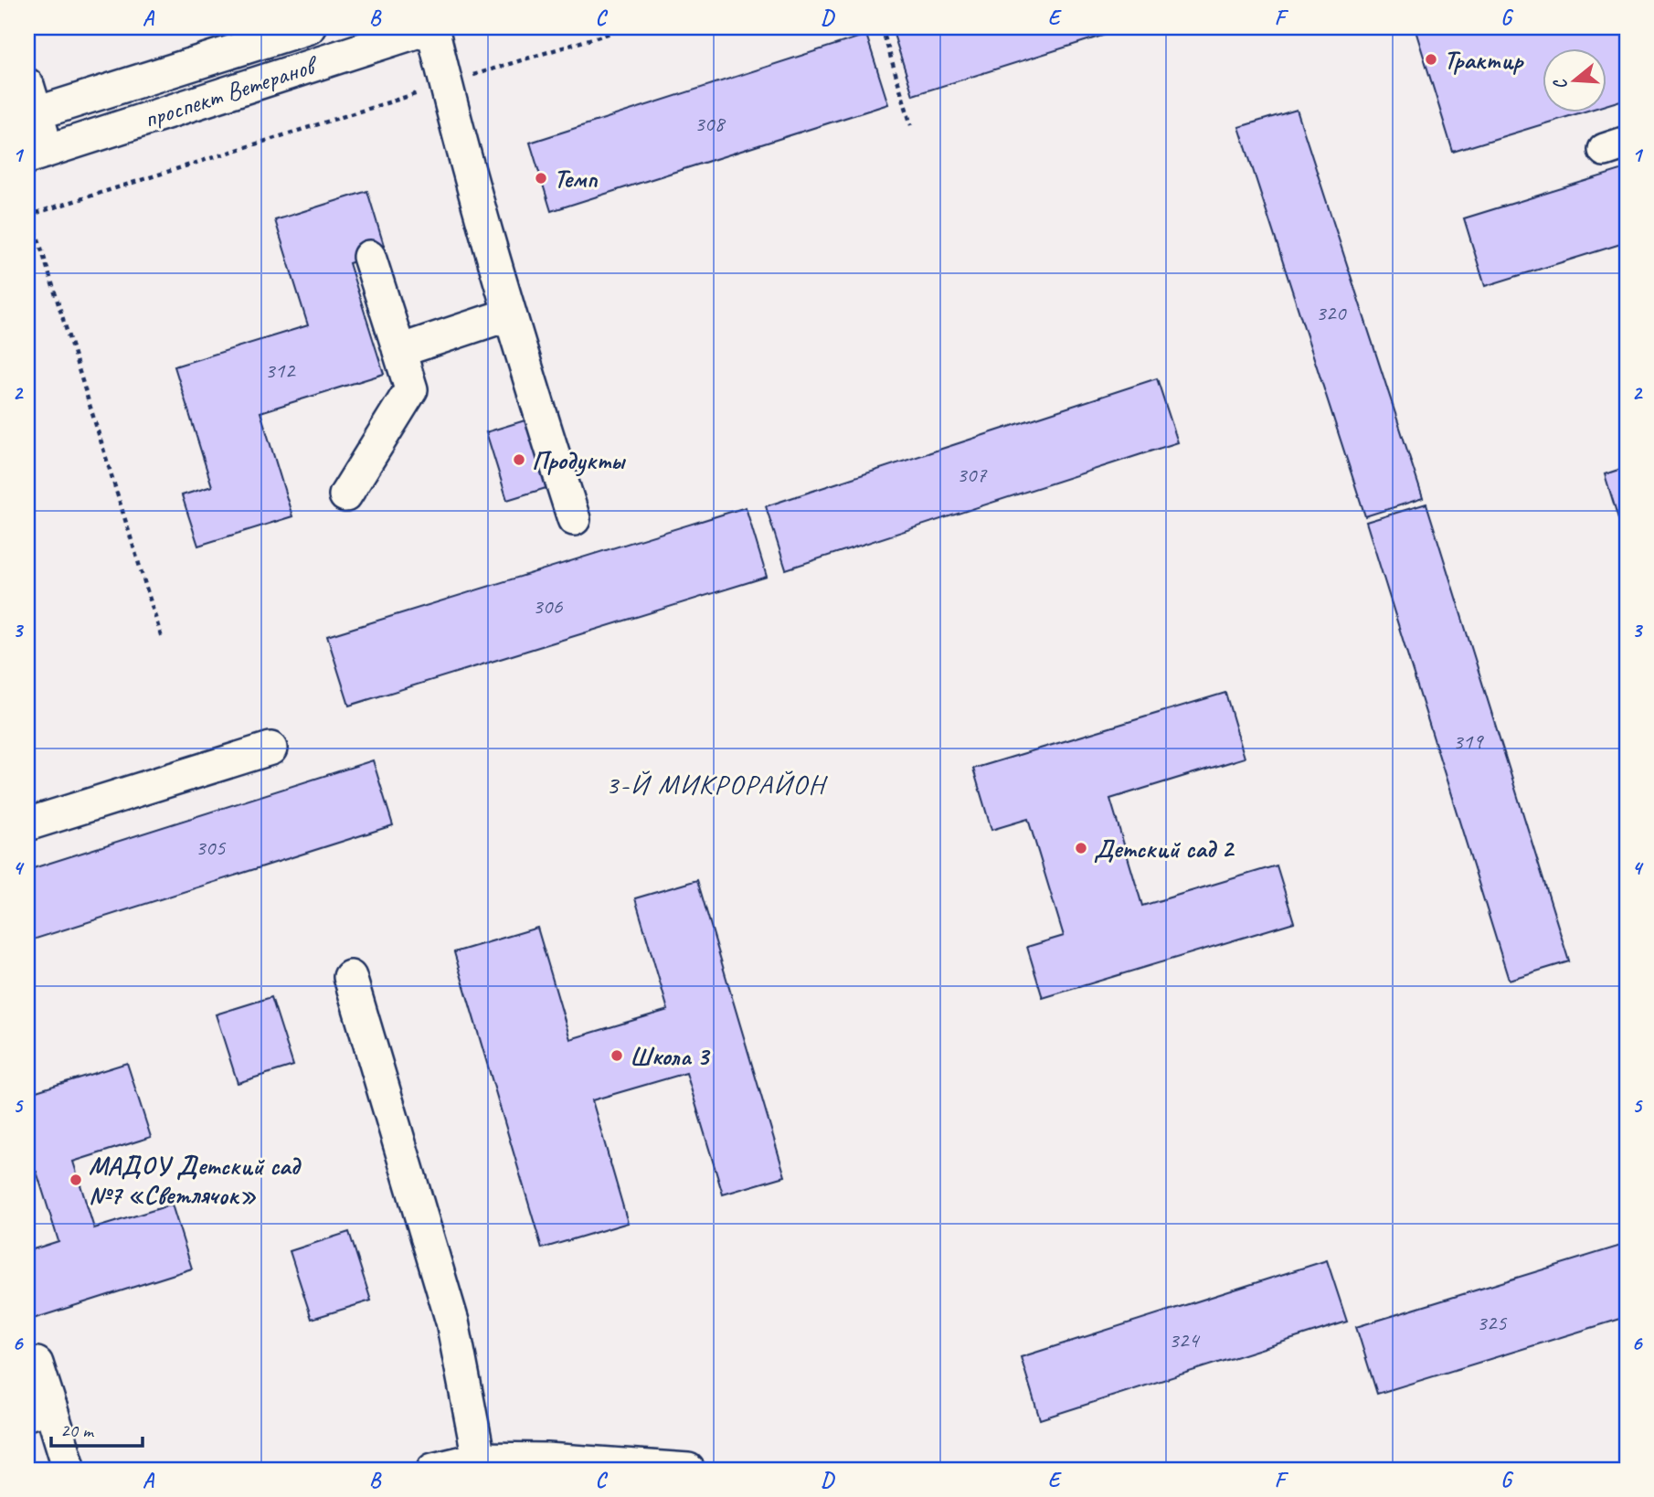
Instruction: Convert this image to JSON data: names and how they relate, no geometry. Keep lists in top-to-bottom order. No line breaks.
{"streets":{"street":["проспект Ветеранов"]},"districts":["3-Й МИКРОРАЙОН"],"places":["Трактир","Темп","Продукты","Детский сад 2","Школа 3","МАДОУ Детский сад №7 «Светлячок»"],"house_numbers":["308","320","312","307","306","319","305","325","324"],"scale_bar":"20 m","north":"left","grid":{"columns":["A","B","C","D","E","F","G"],"rows":["1","2","3","4","5","6"]}}
